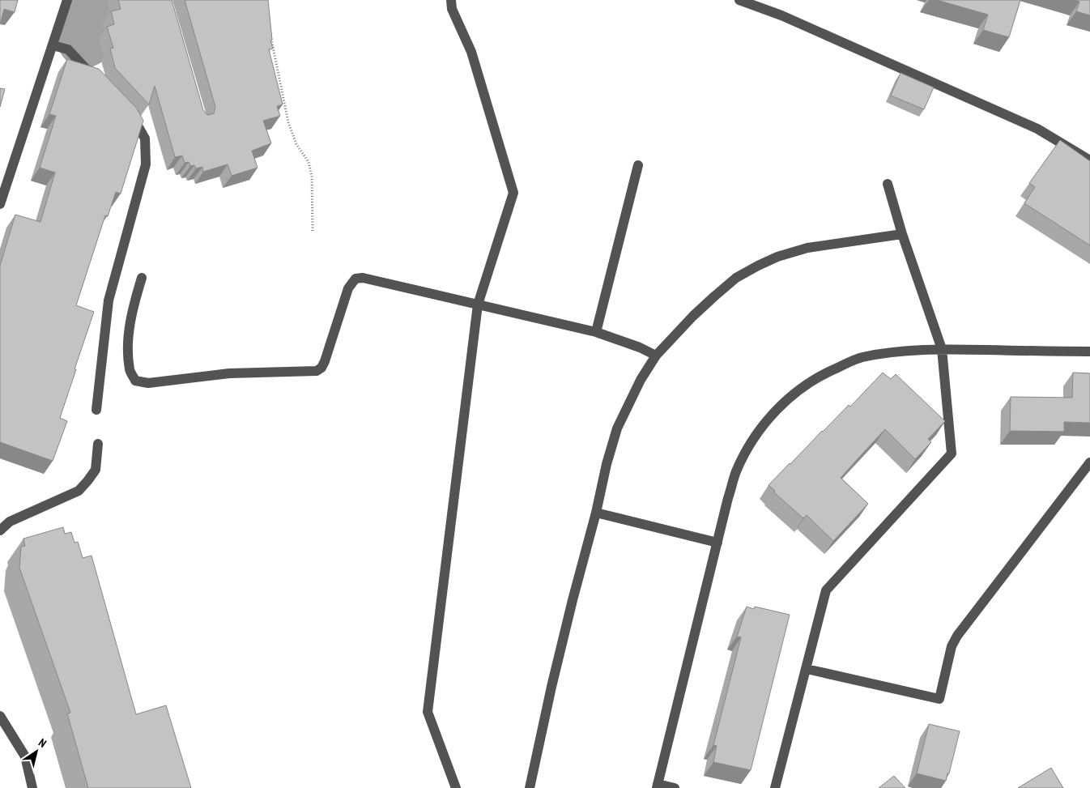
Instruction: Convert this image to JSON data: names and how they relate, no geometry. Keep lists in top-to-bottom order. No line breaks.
{"north":"top right"}
